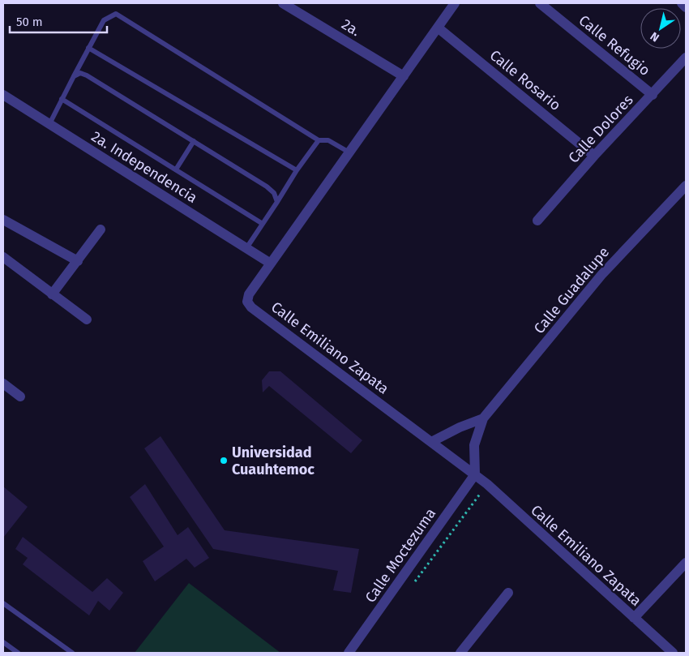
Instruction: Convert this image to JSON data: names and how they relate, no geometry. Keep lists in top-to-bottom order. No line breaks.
{"streets":{"street":["2a.","Calle Refugio","Calle Rosario","Calle Dolores","2a. Independencia","Calle Guadalupe","Calle Emiliano Zapata","Calle Moctezuma"]},"crossings":[["2a.","Calle Emiliano Zapata"],["Calle Refugio","Calle Dolores"],["Calle Rosario","Calle Dolores"],["Calle Rosario","Calle Emiliano Zapata"],["2a. Independencia","Calle Emiliano Zapata"],["Calle Guadalupe","Calle Emiliano Zapata"],["Calle Guadalupe","Calle Moctezuma"],["Calle Emiliano Zapata","Calle Moctezuma"]],"places":["Universidad Cuauhtemoc"],"scale_bar":"50 m","north":"bottom left"}
